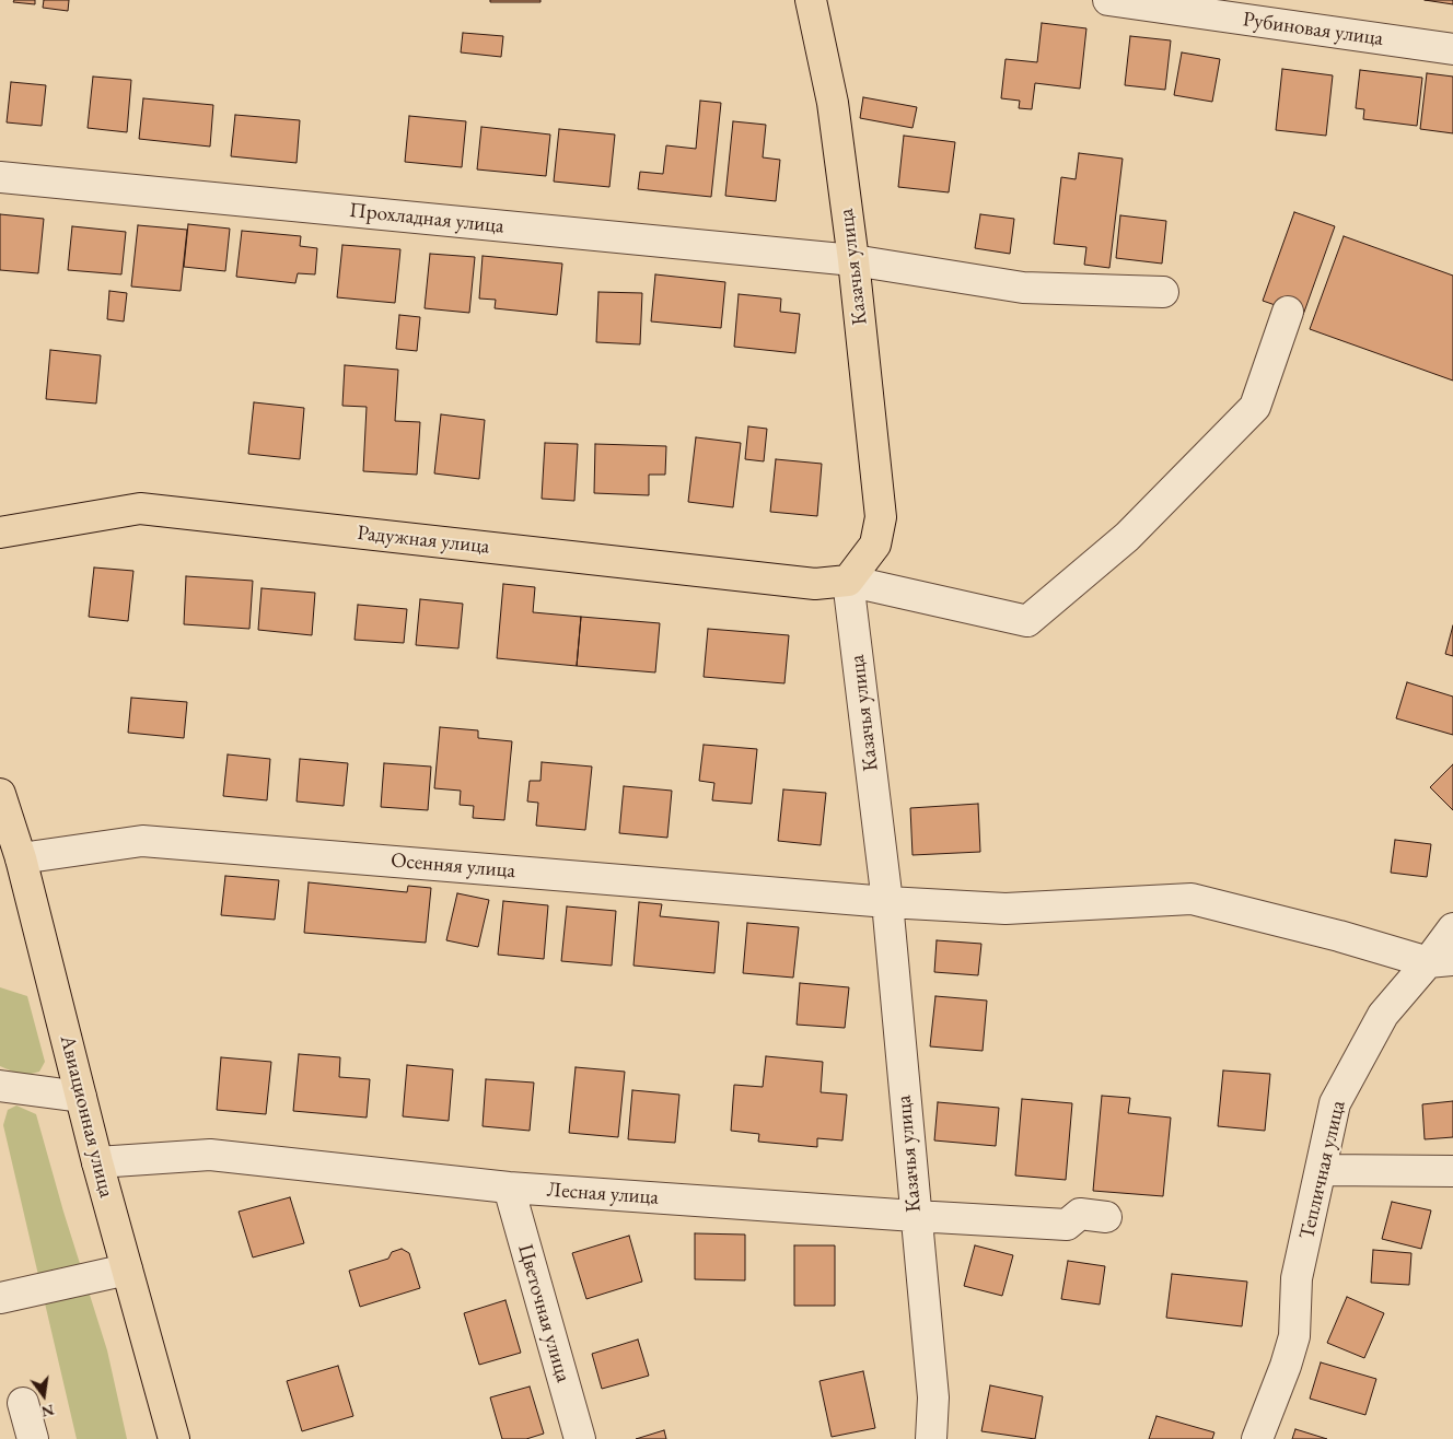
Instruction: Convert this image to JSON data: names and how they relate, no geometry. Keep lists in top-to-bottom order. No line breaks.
{"streets":{"main road":["Казачья улица","Радужная улица","Авиационная улица"],"street":["Рубиновая улица","Прохладная улица","Осенняя улица","Тепличная улица","Лесная улица","Цветочная улица"]},"crossings":[["Прохладная улица","Казачья улица"],["Казачья улица","Радужная улица"],["Казачья улица","Осенняя улица"],["Казачья улица","Лесная улица"],["Осенняя улица","Авиационная улица"],["Осенняя улица","Тепличная улица"],["Авиационная улица","Лесная улица"],["Лесная улица","Цветочная улица"]],"north":"bottom"}
